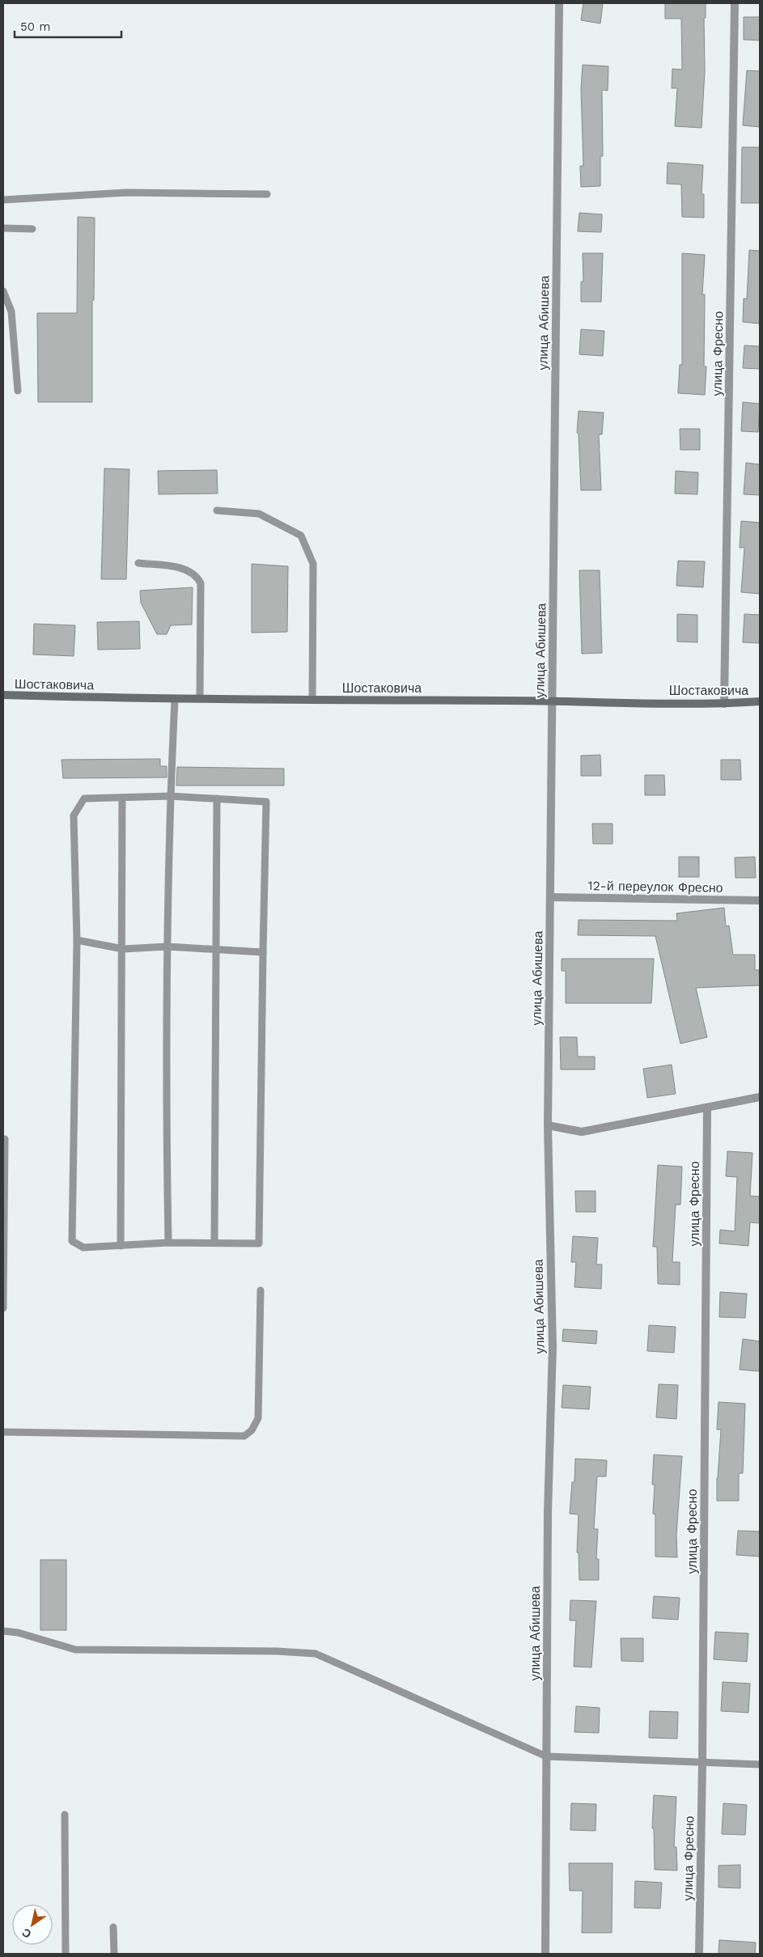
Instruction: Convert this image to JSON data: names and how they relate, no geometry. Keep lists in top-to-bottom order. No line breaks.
{"streets":{"street":["улица Абишева","улица Фресно","Шостаковича","12-й переулок Фресно"]},"crossings":[["улица Абишева","Шостаковича"],["улица Абишева","12-й переулок Фресно"],["улица Фресно","Шостаковича"]],"scale_bar":"50 m","north":"bottom left"}
